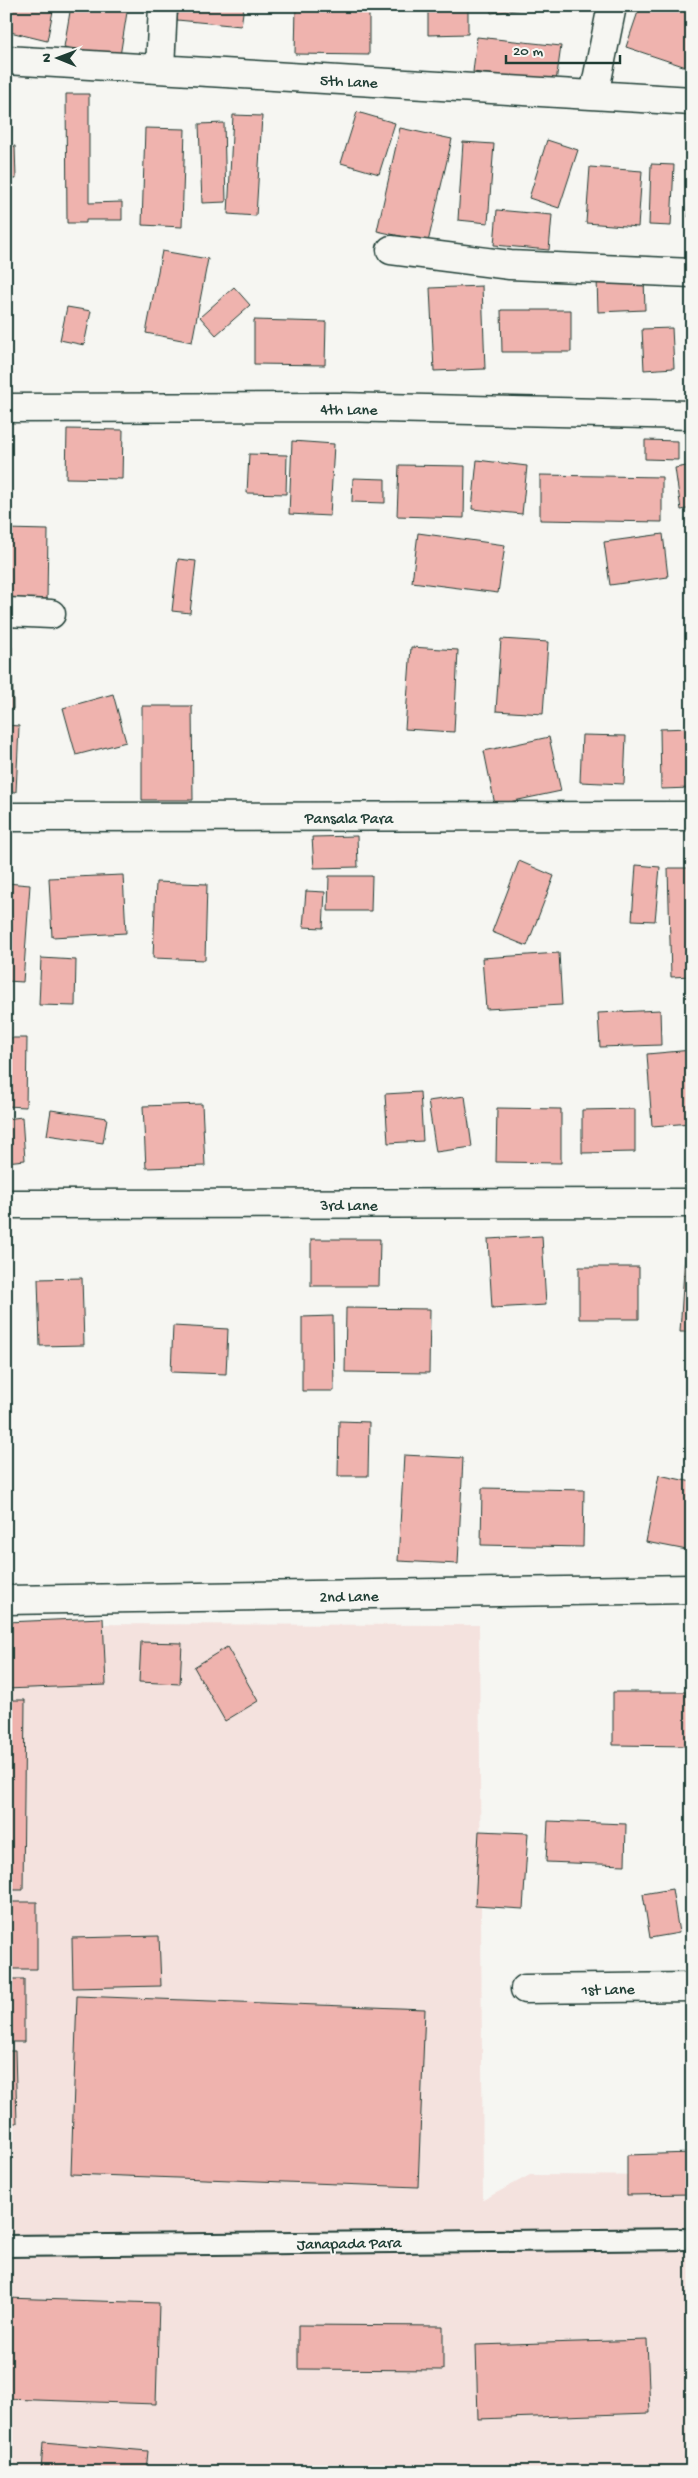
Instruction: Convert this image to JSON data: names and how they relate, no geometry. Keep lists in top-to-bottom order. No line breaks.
{"streets":{"street":["5th Lane","4th Lane","Pansala Para","3rd Lane","2nd Lane","1st Lane"],"lane":["Janapada Para"]},"scale_bar":"20 m","north":"left"}
